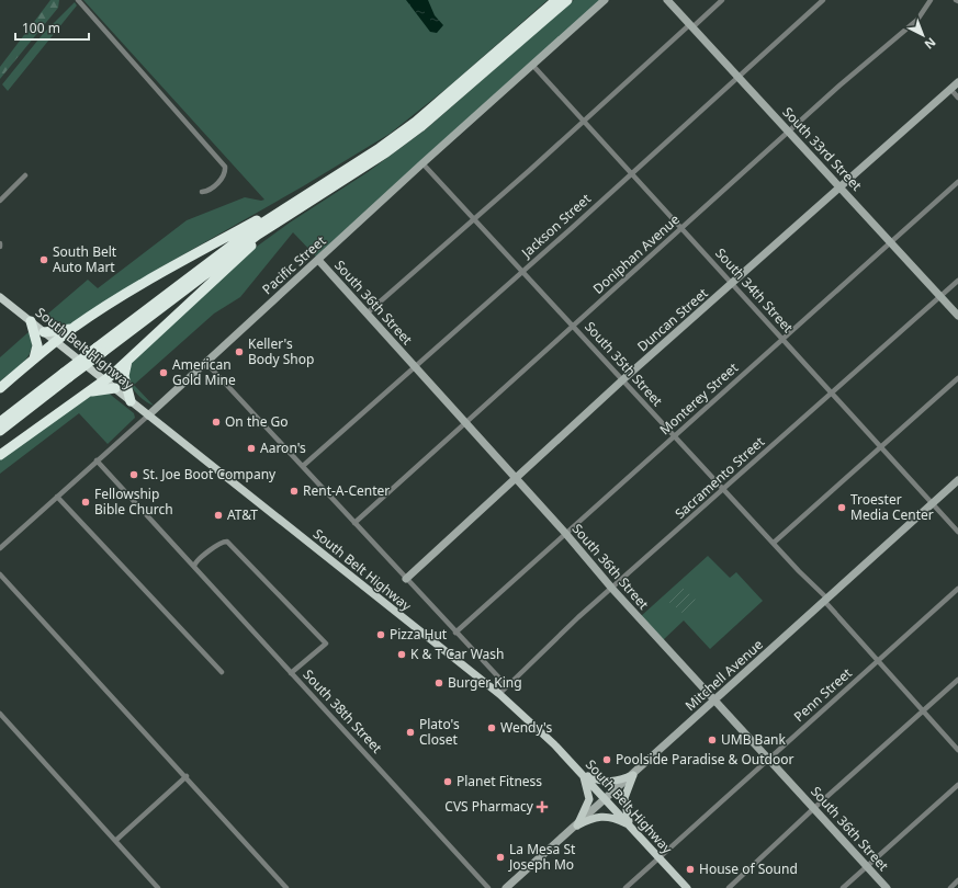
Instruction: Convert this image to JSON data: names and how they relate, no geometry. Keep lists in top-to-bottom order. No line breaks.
{"streets":{"main road":["South Belt Highway"],"street":["South 33rd Street","Jackson Street","Doniphan Avenue","Pacific Street","South 34th Street","South 36th Street","Duncan Street","South 35th Street","Monterey Street","Sacramento Street","Mitchell Avenue","Penn Street","South 38th Street"]},"crossings":[["South 33rd Street","Jackson Street"],["South 33rd Street","Doniphan Avenue"],["South 33rd Street","Duncan Street"],["South 33rd Street","Monterey Street"],["South 33rd Street","Sacramento Street"],["Jackson Street","South 34th Street"],["Jackson Street","South 36th Street"],["Jackson Street","South 35th Street"],["Doniphan Avenue","South 34th Street"],["Doniphan Avenue","South 36th Street"],["Doniphan Avenue","South 35th Street"],["Pacific Street","South 34th Street"],["Pacific Street","South 36th Street"],["Pacific Street","South Belt Highway"],["Pacific Street","South 35th Street"],["Pacific Street","South 38th Street"],["South 34th Street","Duncan Street"],["South 34th Street","Monterey Street"],["South 34th Street","Sacramento Street"],["South 34th Street","Mitchell Avenue"],["South 36th Street","Duncan Street"],["South 36th Street","Monterey Street"],["South 36th Street","Sacramento Street"],["South 36th Street","Mitchell Avenue"],["South 36th Street","Penn Street"],["Duncan Street","South 35th Street"],["South Belt Highway","Sacramento Street"],["South Belt Highway","Mitchell Avenue"],["South Belt Highway","Penn Street"],["South 35th Street","Monterey Street"],["South 35th Street","Sacramento Street"],["South 35th Street","Mitchell Avenue"],["South 35th Street","Penn Street"]],"places":{"other":["South Belt Auto Mart","Keller's Body Shop","American Gold Mine","On the Go","Aaron's","St. Joe Boot Company","Rent-A-Center","Fellowship Bible Church","Troester Media Center","AT&T","Pizza Hut","K & T Car Wash","Burger King","Wendy's","Plato's Closet","UMB Bank","Poolside Paradise & Outdoor","Planet Fitness","La Mesa St Joseph Mo","House of Sound"],"health":["CVS Pharmacy"]},"scale_bar":"100 m","north":"bottom right"}
